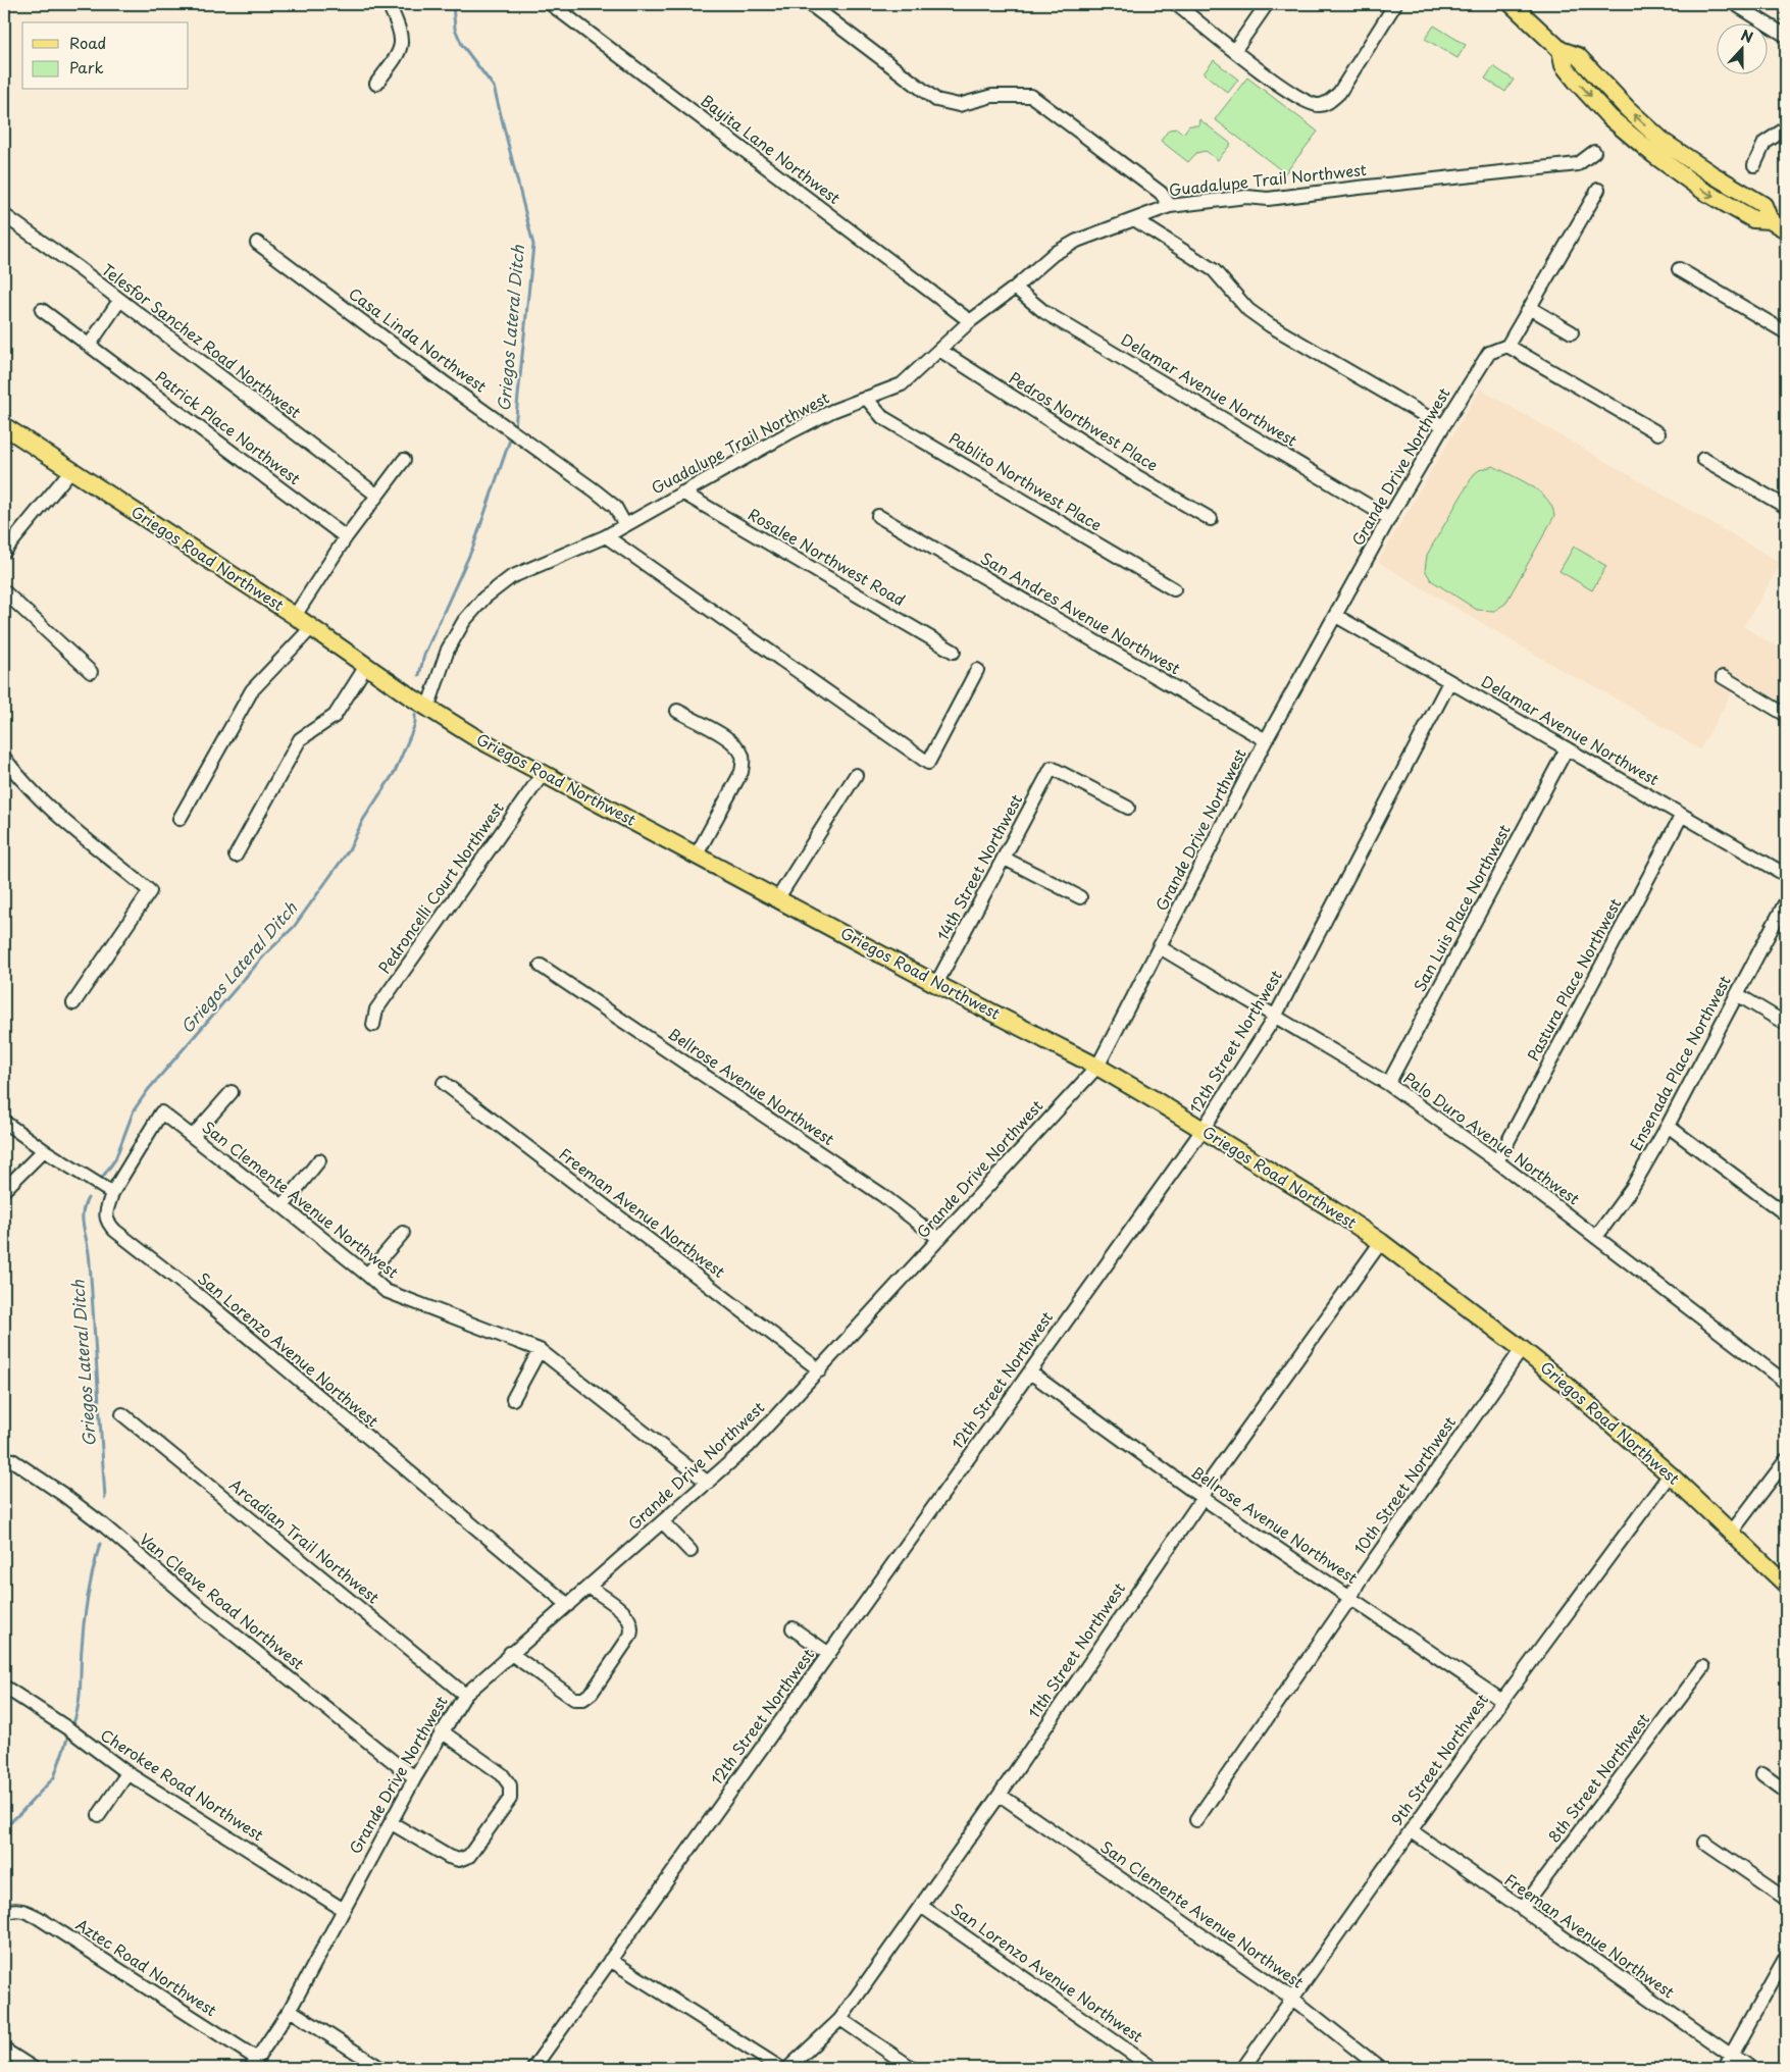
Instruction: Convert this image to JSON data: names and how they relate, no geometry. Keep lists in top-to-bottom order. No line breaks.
{"streets":{"main road":["Griegos Road Northwest"],"street":["Bayita Lane Northwest","Guadalupe Trail Northwest","Casa Linda Northwest","Telesfor Sanchez Road Northwest","Delamar Avenue Northwest","Pedros Northwest Place","Patrick Place Northwest","Grande Drive Northwest","Pablito Northwest Place","Rosalee Northwest Road","San Andres Avenue Northwest","14th Street Northwest","Pedroncelli Court Northwest","San Luis Place Northwest","Pastura Place Northwest","12th Street Northwest","Ensenada Place Northwest","Bellrose Avenue Northwest","Palo Duro Avenue Northwest","San Clemente Avenue Northwest","Freeman Avenue Northwest","San Lorenzo Avenue Northwest","10th Street Northwest","Arcadian Trail Northwest","Van Cleave Road Northwest","11th Street Northwest","9th Street Northwest","8th Street Northwest","Cherokee Road Northwest","Aztec Road Northwest"]},"crossings":[["Bayita Lane Northwest","Guadalupe Trail Northwest"],["Guadalupe Trail Northwest","Casa Linda Northwest"],["Guadalupe Trail Northwest","Delamar Avenue Northwest"],["Guadalupe Trail Northwest","Pedros Northwest Place"],["Guadalupe Trail Northwest","Pablito Northwest Place"],["Guadalupe Trail Northwest","Rosalee Northwest Road"],["Guadalupe Trail Northwest","Griegos Road Northwest"],["Delamar Avenue Northwest","Grande Drive Northwest"],["Delamar Avenue Northwest","San Luis Place Northwest"],["Delamar Avenue Northwest","Pastura Place Northwest"],["Delamar Avenue Northwest","12th Street Northwest"],["Grande Drive Northwest","Griegos Road Northwest"],["Grande Drive Northwest","San Andres Avenue Northwest"],["Grande Drive Northwest","Bellrose Avenue Northwest"],["Grande Drive Northwest","Palo Duro Avenue Northwest"],["Grande Drive Northwest","San Clemente Avenue Northwest"],["Grande Drive Northwest","Freeman Avenue Northwest"],["Grande Drive Northwest","San Lorenzo Avenue Northwest"],["Grande Drive Northwest","Arcadian Trail Northwest"],["Grande Drive Northwest","Van Cleave Road Northwest"],["Grande Drive Northwest","Cherokee Road Northwest"],["Grande Drive Northwest","Aztec Road Northwest"],["Griegos Road Northwest","14th Street Northwest"],["Griegos Road Northwest","Pedroncelli Court Northwest"],["Griegos Road Northwest","12th Street Northwest"],["Griegos Road Northwest","10th Street Northwest"],["Griegos Road Northwest","11th Street Northwest"],["Griegos Road Northwest","9th Street Northwest"],["San Luis Place Northwest","Palo Duro Avenue Northwest"],["Pastura Place Northwest","Palo Duro Avenue Northwest"],["12th Street Northwest","Bellrose Avenue Northwest"],["12th Street Northwest","Palo Duro Avenue Northwest"],["Ensenada Place Northwest","Palo Duro Avenue Northwest"],["Bellrose Avenue Northwest","10th Street Northwest"],["Bellrose Avenue Northwest","11th Street Northwest"],["Bellrose Avenue Northwest","9th Street Northwest"],["San Clemente Avenue Northwest","San Lorenzo Avenue Northwest"],["San Clemente Avenue Northwest","11th Street Northwest"],["San Clemente Avenue Northwest","9th Street Northwest"],["Freeman Avenue Northwest","9th Street Northwest"],["Freeman Avenue Northwest","8th Street Northwest"],["San Lorenzo Avenue Northwest","11th Street Northwest"]],"water":["Griegos Lateral Ditch"],"legend":["Road","Park"],"north":"top"}
